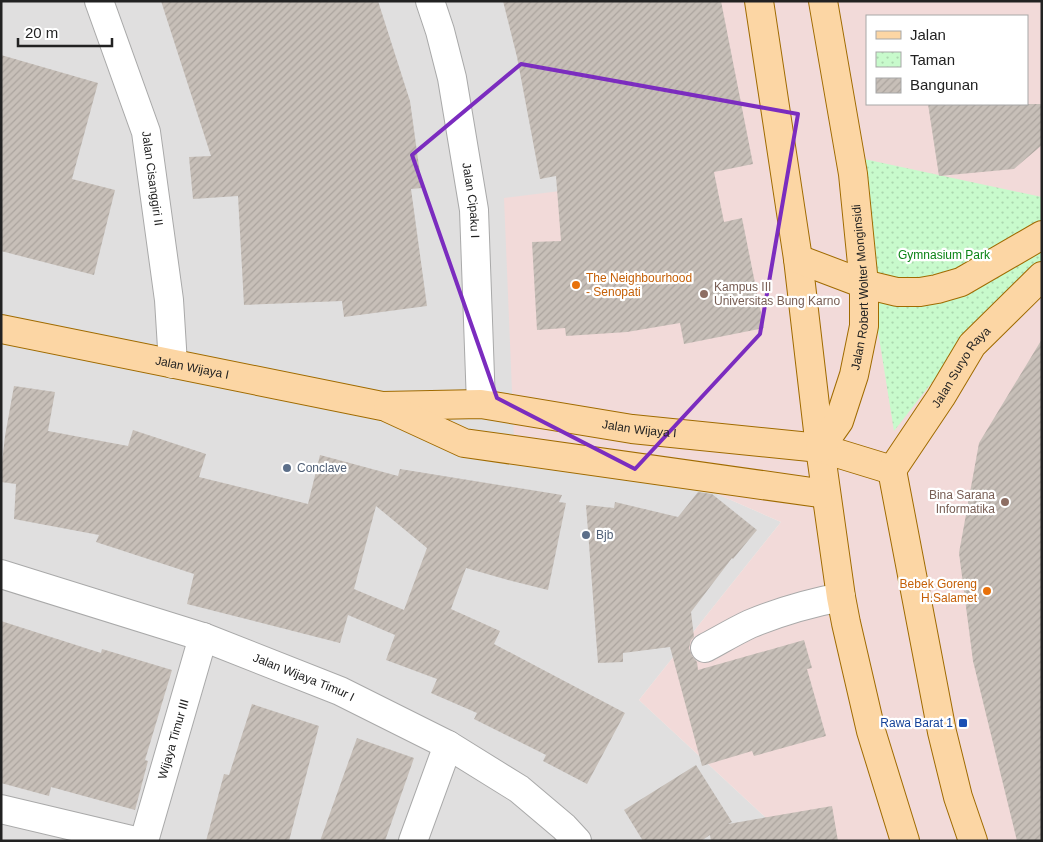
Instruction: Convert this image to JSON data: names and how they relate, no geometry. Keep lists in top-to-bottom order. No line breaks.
{"streets":{"main road":["Jalan Robert Wolter Monginsidi","Jalan Wijaya I","Jalan Suryo Raya"],"street":["Jalan Cisanggiri II","Jalan Cipaku I","Jalan Wijaya Timur I","Wijaya Timur III"]},"crossings":[["Jalan Cisanggiri II","Jalan Wijaya I"],["Jalan Cipaku I","Jalan Wijaya I"],["Jalan Robert Wolter Monginsidi","Jalan Wijaya I"],["Jalan Wijaya I","Jalan Suryo Raya"],["Jalan Wijaya Timur I","Wijaya Timur III"]],"parks":["Gymnasium Park"],"places":{"other":["The Neighbourhood - Senopati","Kampus III Universitas Bung Karno","Conclave","Bina Sarana Informatika","Bjb","Bebek Goreng H.Salamet"],"transit":["Rawa Barat 1"]},"legend":["Jalan","Taman","Bangunan"],"scale_bar":"20 m"}
